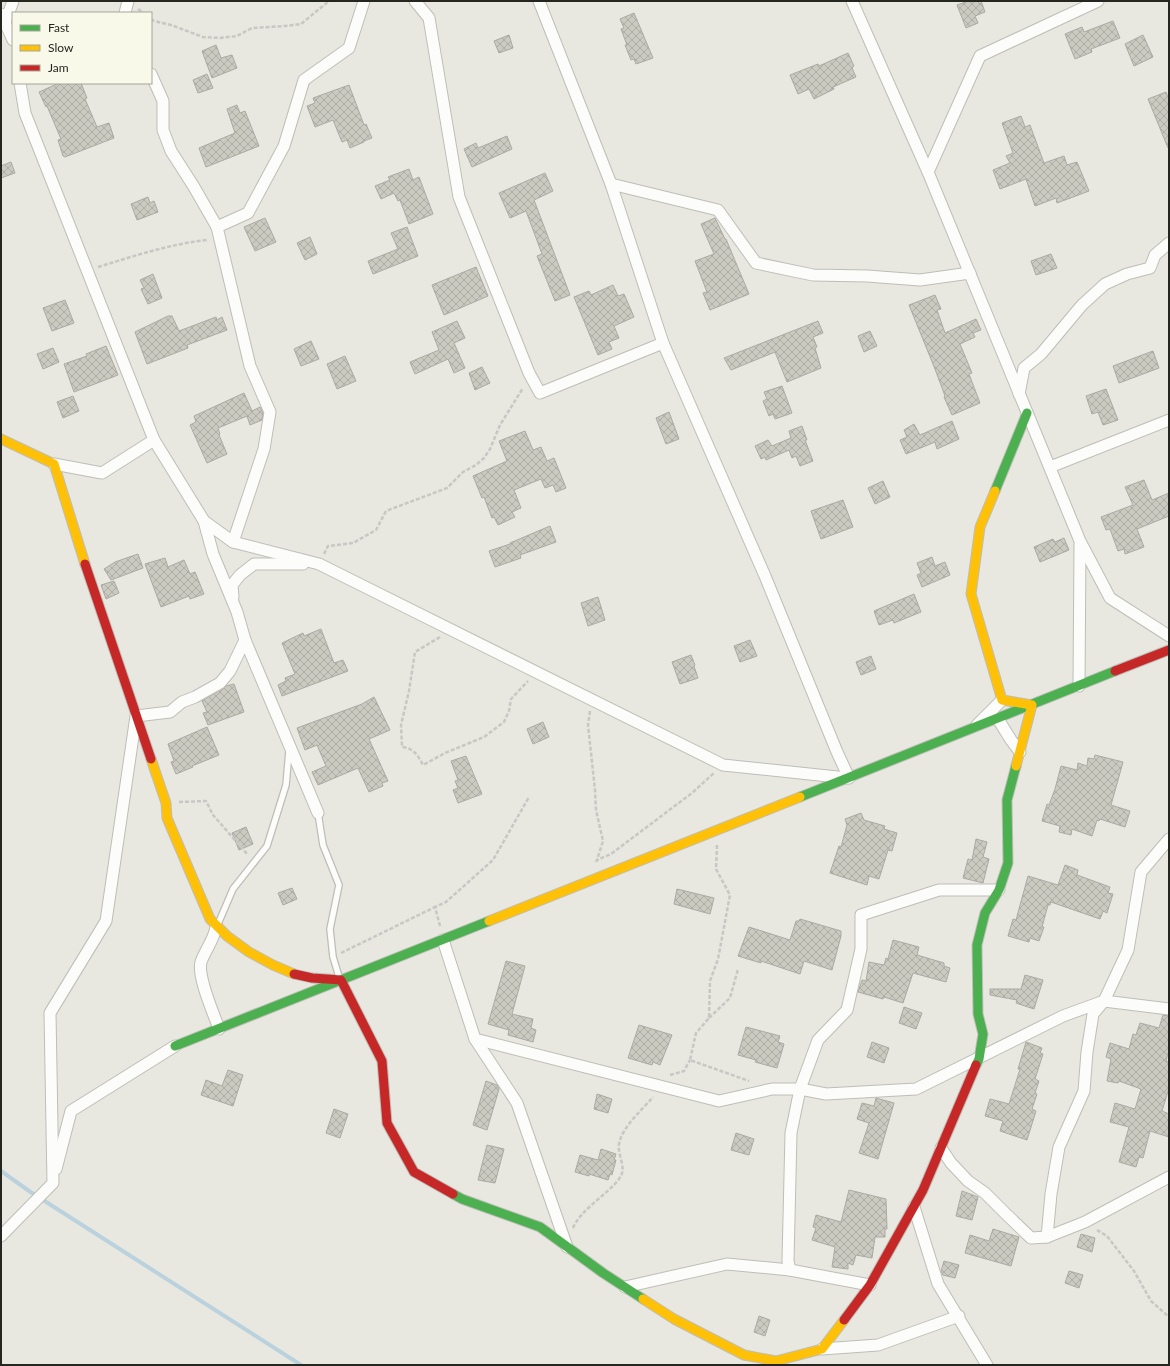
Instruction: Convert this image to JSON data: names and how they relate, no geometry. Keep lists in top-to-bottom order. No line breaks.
{"legend":["Fast","Slow","Jam"]}
